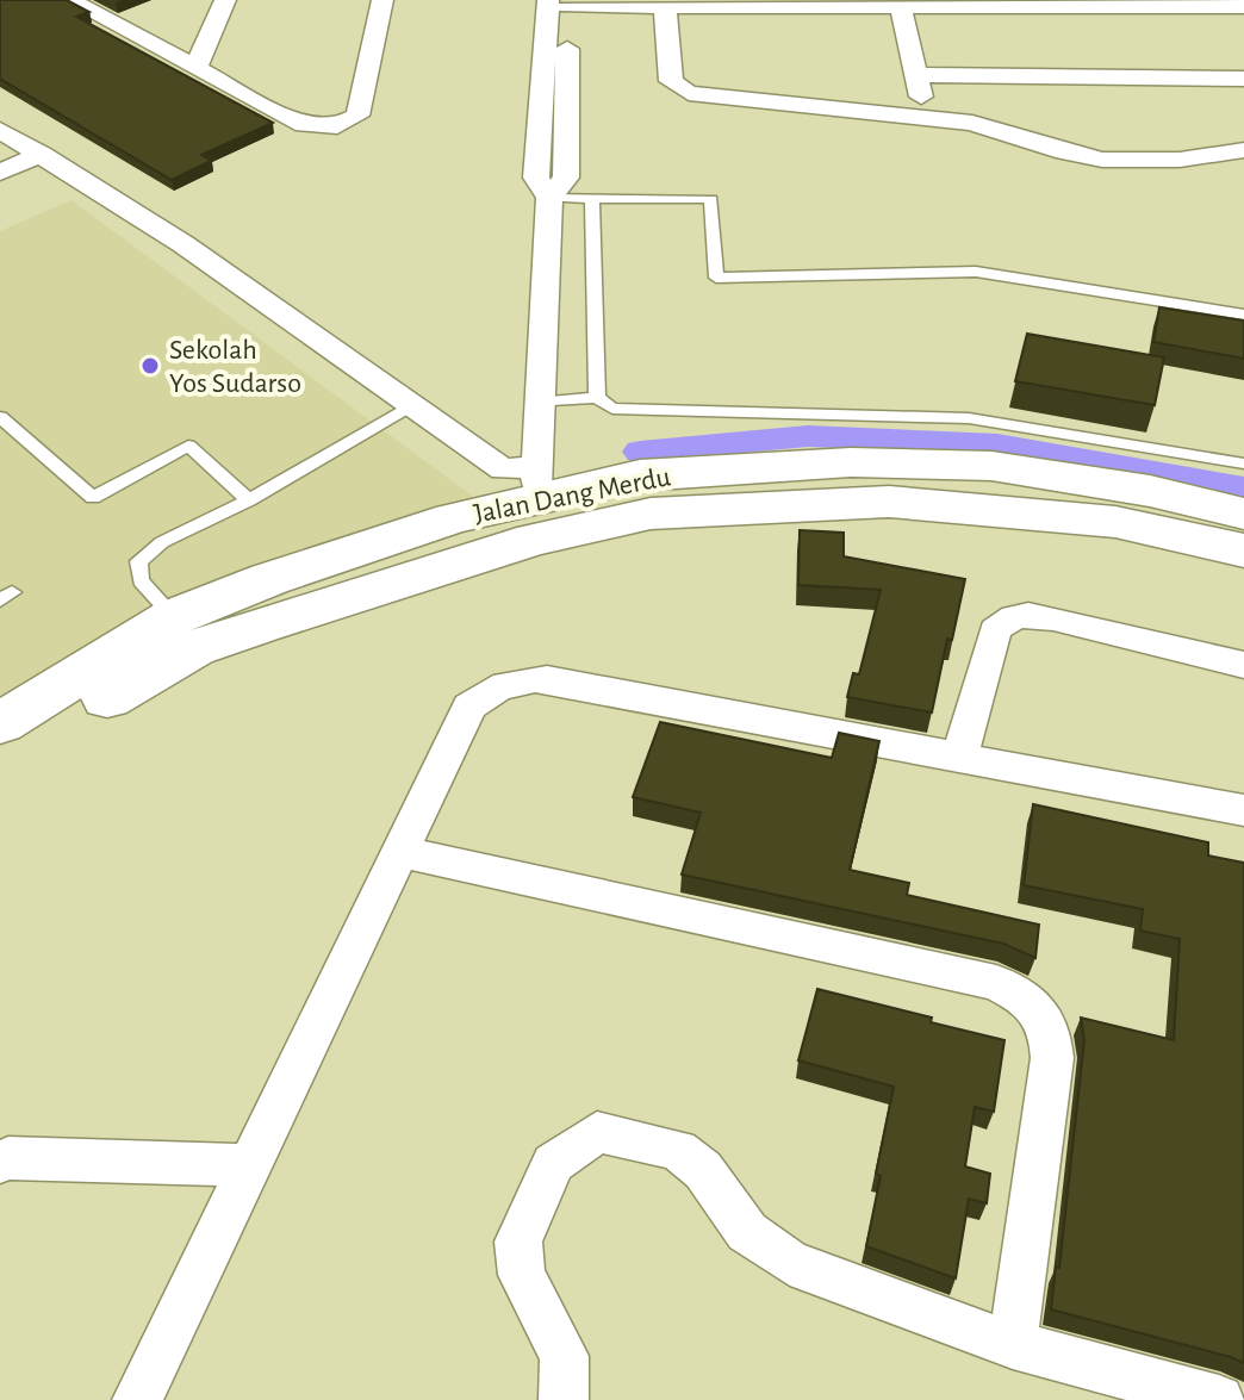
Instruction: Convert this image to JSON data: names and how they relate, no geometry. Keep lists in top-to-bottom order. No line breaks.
{"streets":{"main road":["Jalan Dang Merdu"]},"places":["Sekolah Yos Sudarso"]}
